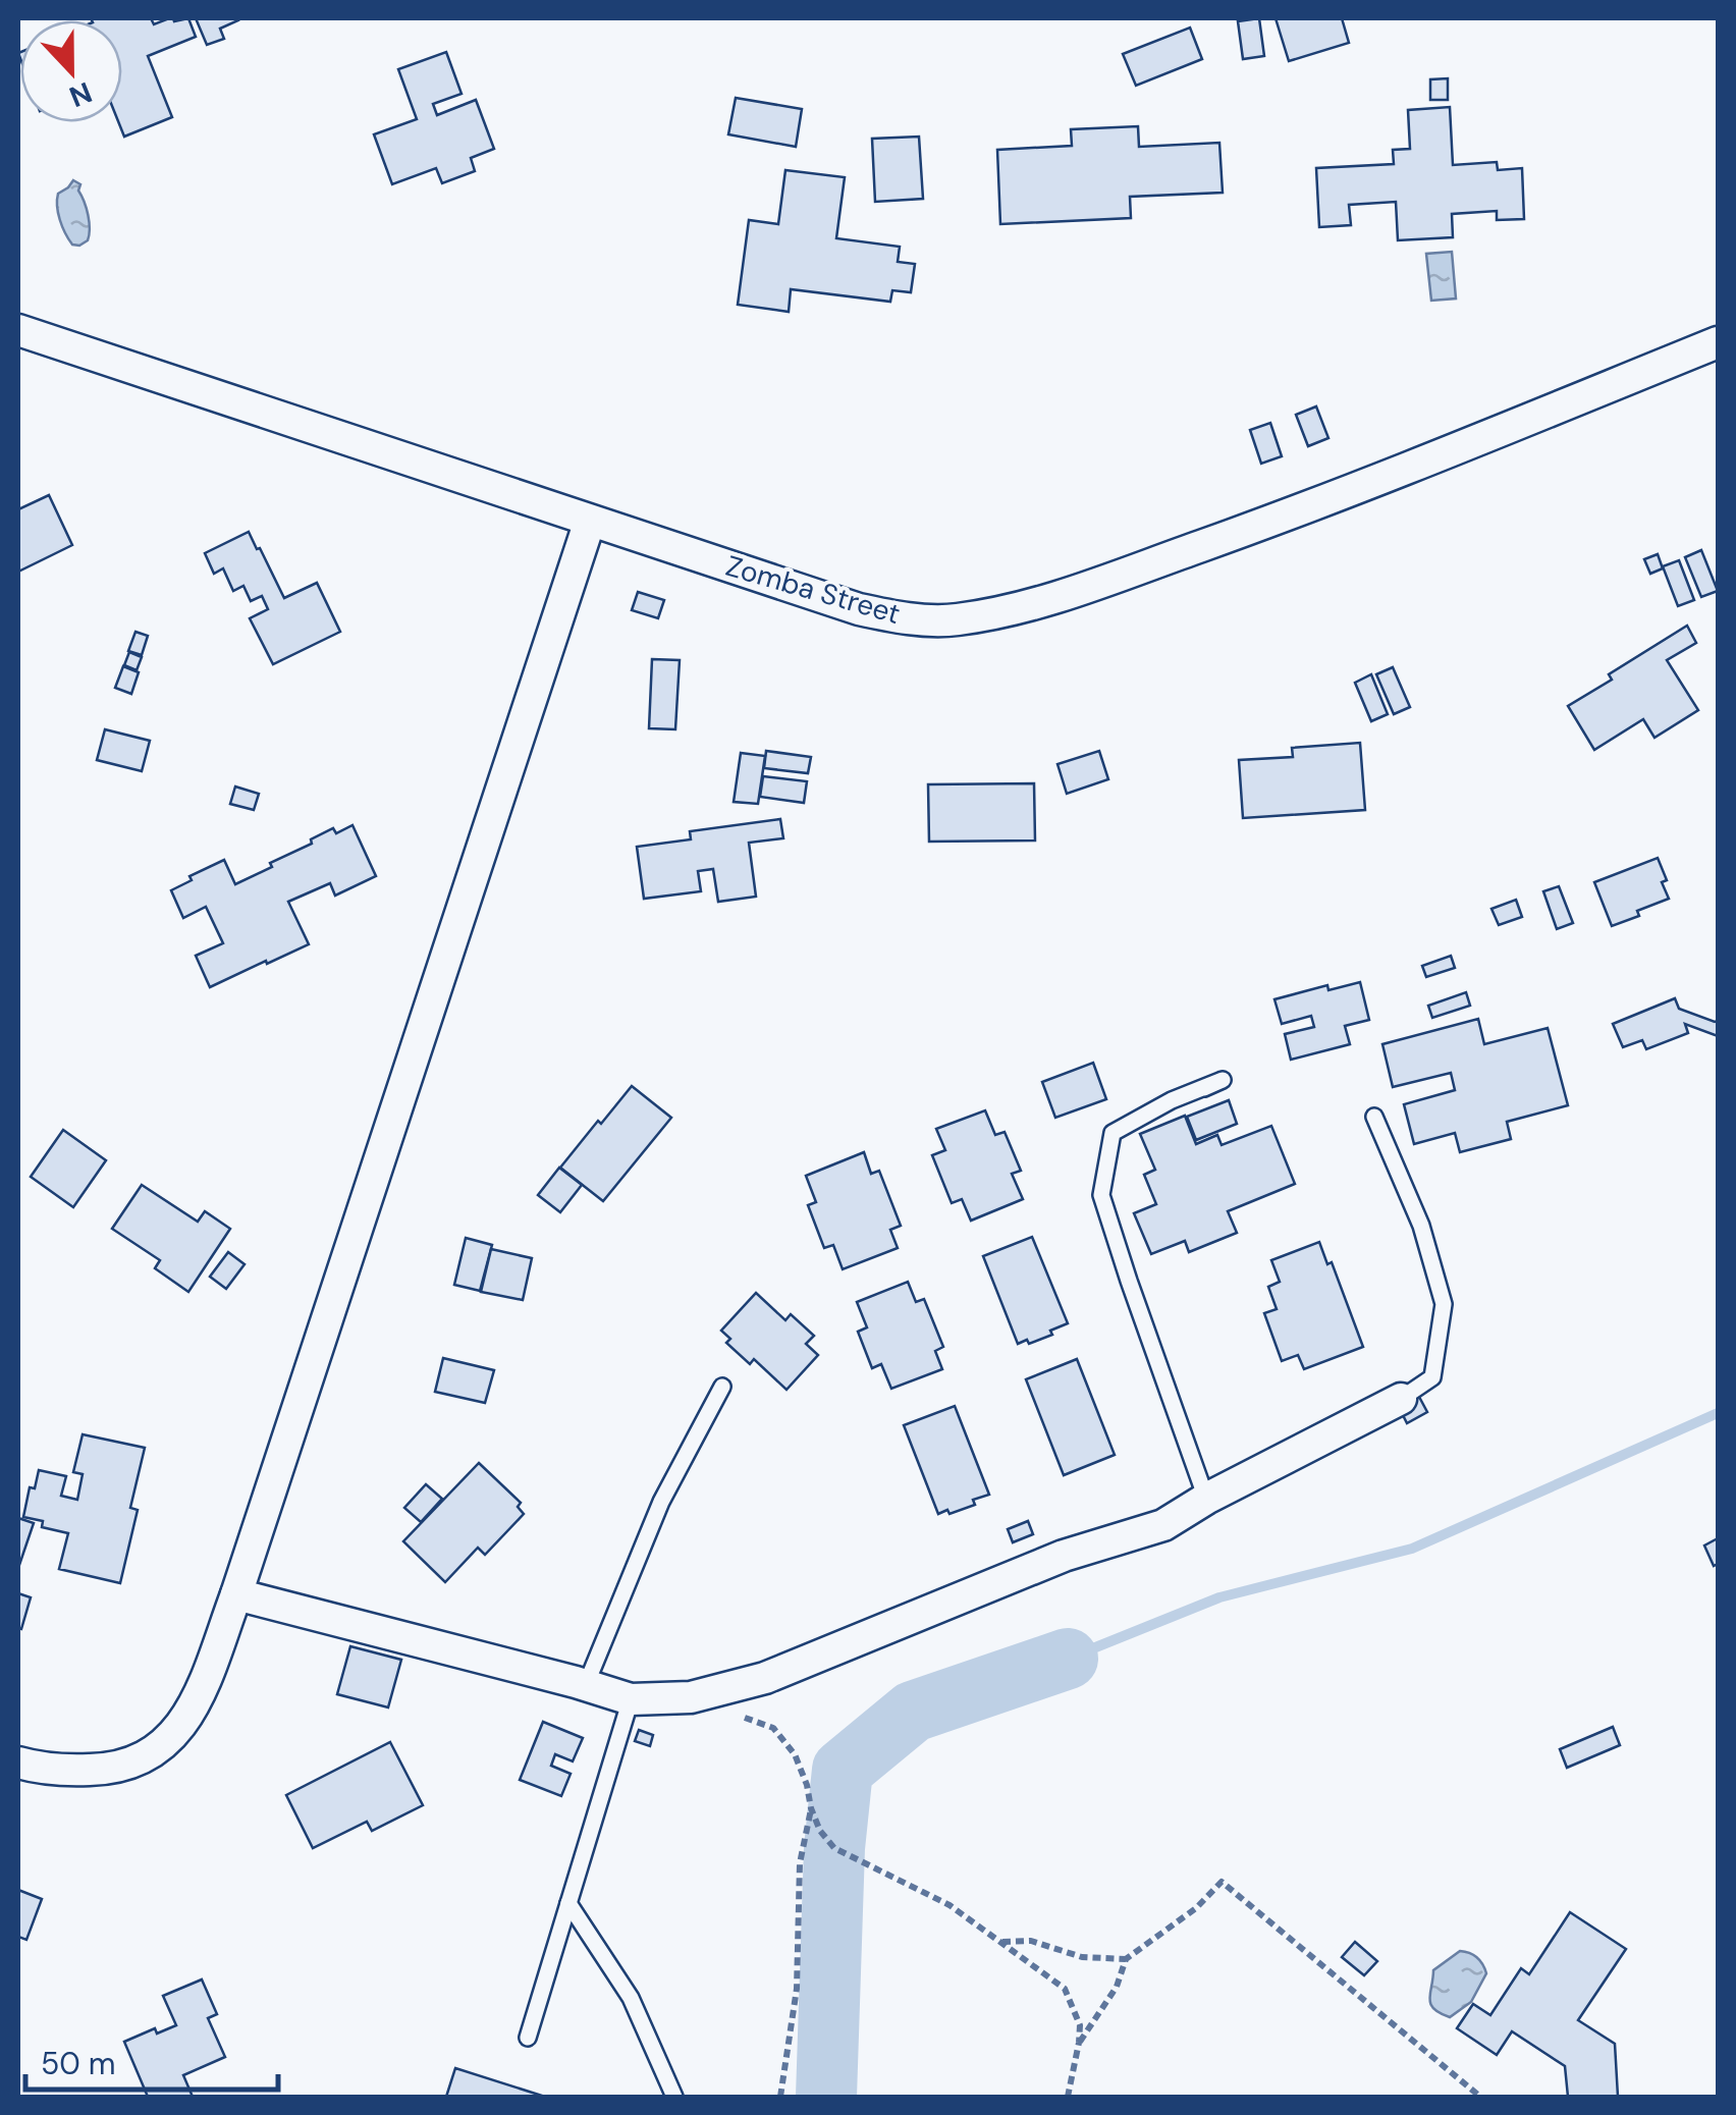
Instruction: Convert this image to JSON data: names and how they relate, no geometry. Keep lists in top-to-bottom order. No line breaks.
{"streets":{"street":["Zomba Street"]},"scale_bar":"50 m","north":"bottom"}
